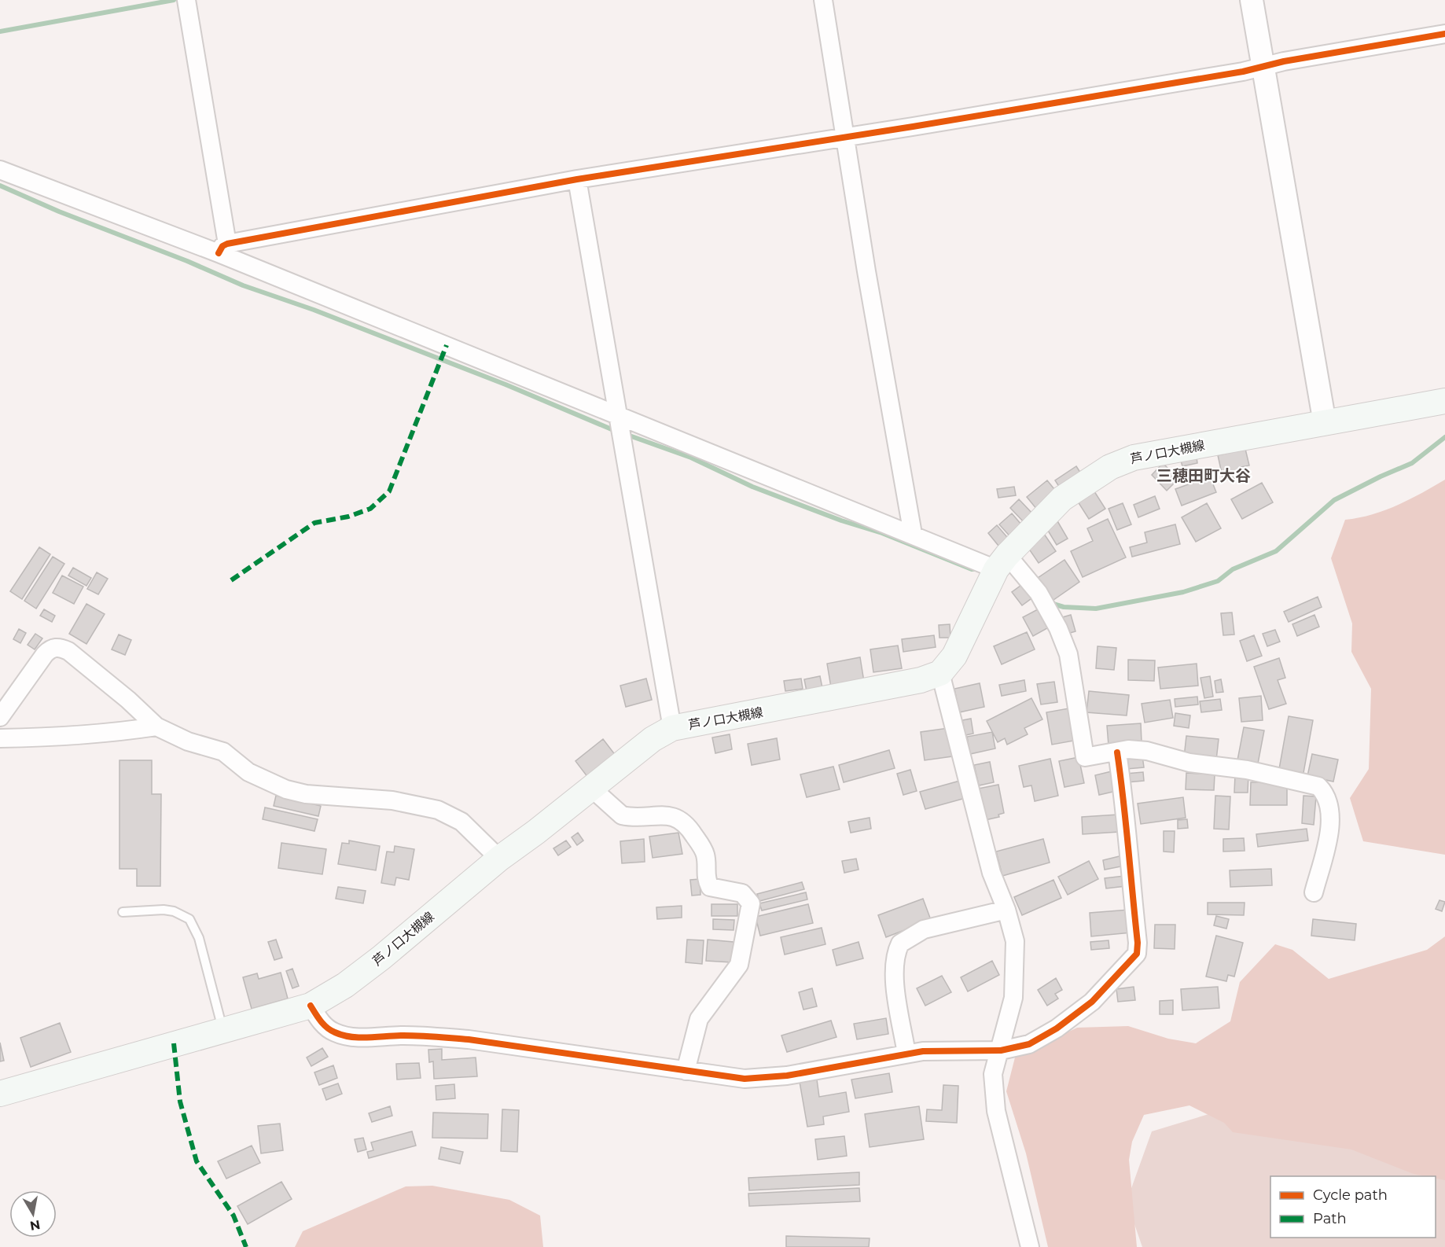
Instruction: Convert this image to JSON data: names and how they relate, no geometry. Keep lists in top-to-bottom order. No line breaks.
{"streets":{"main road":["芦ノ口大槻線"]},"districts":["三穂田町大谷"],"legend":["Cycle path","Path"],"north":"bottom"}
